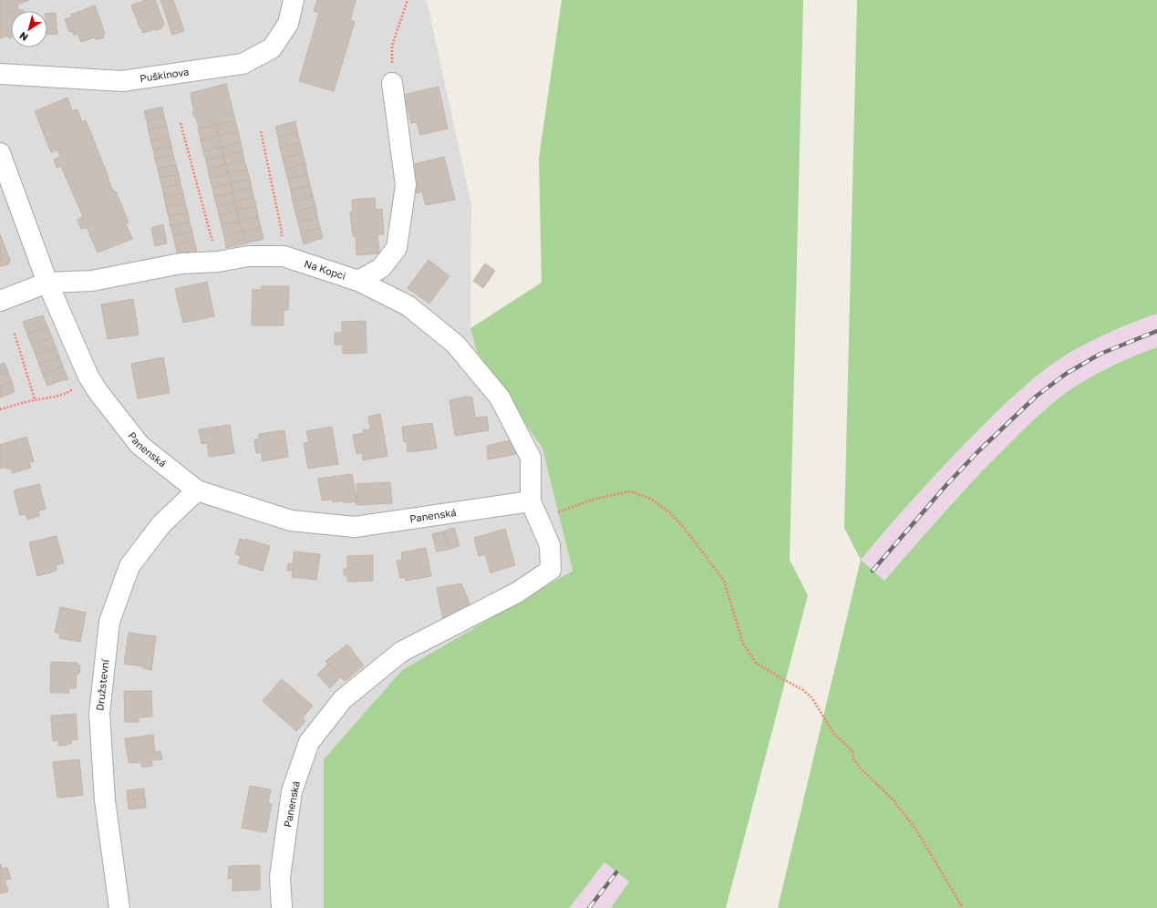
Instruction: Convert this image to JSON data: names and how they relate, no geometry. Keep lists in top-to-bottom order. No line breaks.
{"streets":{"street":["Puškinova","Na Kopci","Panenská","Družstevní"]},"crossings":[["Na Kopci","Panenská"],["Panenská","Družstevní"]],"north":"bottom left"}
